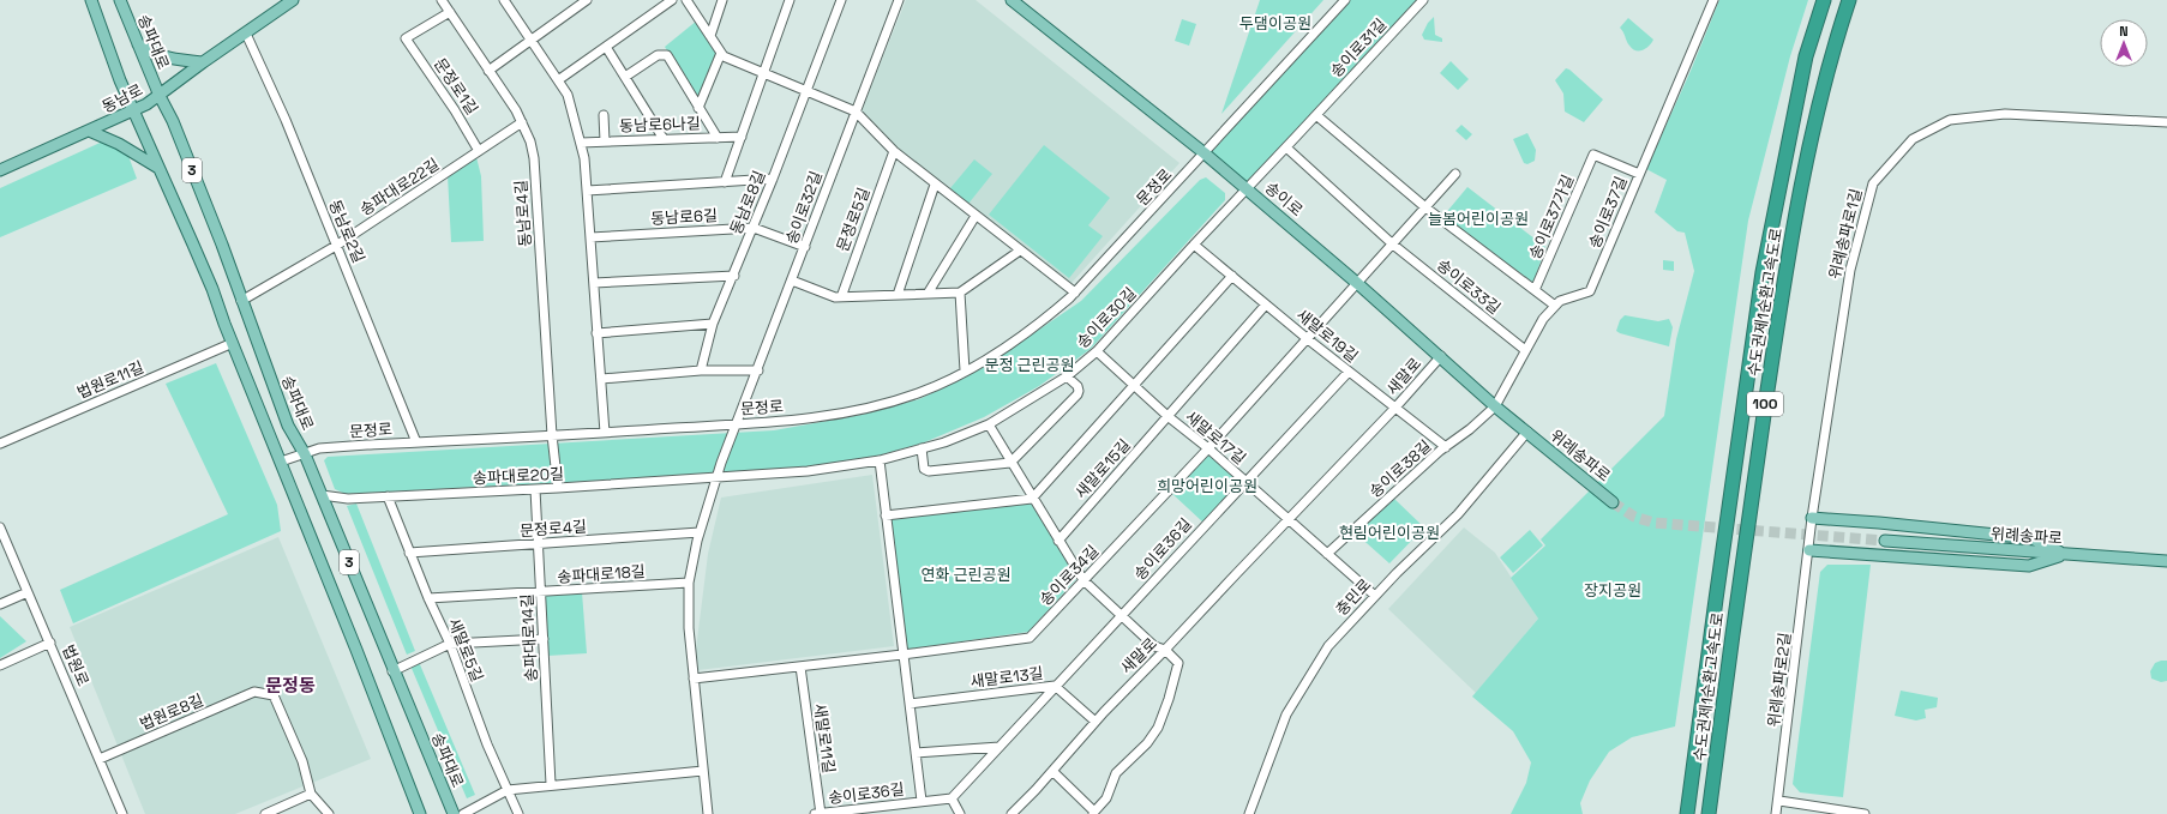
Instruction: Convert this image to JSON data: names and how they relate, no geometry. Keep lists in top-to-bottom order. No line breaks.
{"streets":{"highway":["수도권제1순환고속도로","100"],"main road":["송파대로","동남로","3","송이로","위례송파로"],"street":["송이로31길","문정로1길","동남로6나길","송파대로22길","문정로","동남로8길","송이로32길","송이로37길","동남로4길","동남로6길","송이로37가길","문정로5길","동남로2길","위례송파로1길","송이로33길","송이로30길","새말로19길","새말로","법원로11길","새말로17길","새말로15길","송이로38길","송파대로20길","문정로4길","송이로36길","송파대로18길","송이로34길","충민로","송파대로14길","새말로5길","법원로","새말로13길","위례송파로2길","법원로8길","새말로11길"]},"crossings":[["송파대로","동남로"],["송파대로","송파대로22길"],["송파대로","문정로"],["송파대로","송파대로20길"],["송이로31길","송이로"],["송이로31길","송이로30길"],["문정로1길","송파대로22길"],["문정로1길","동남로4길"],["동남로","3"],["동남로","동남로2길"],["동남로6나길","동남로8길"],["3","문정로"],["3","법원로11길"],["송파대로22길","동남로4길"],["송파대로22길","동남로2길"],["문정로","송이로"],["문정로","송이로32길"],["문정로","동남로4길"],["문정로","동남로2길"],["송이로","송이로37길"],["송이로","송이로30길"],["송이로","새말로"],["송이로","위례송파로"],["송이로","송이로38길"],["송이로","송이로34길"],["송이로","충민로"],["동남로8길","동남로6길"],["송이로32길","동남로6길"],["송이로37길","송이로37가길"],["송이로37길","송이로33길"],["송이로37길","송이로38길"],["위례송파로1길","위례송파로2길"],["송이로30길","새말로19길"],["송이로30길","새말로17길"],["송이로30길","송파대로20길"],["새말로19길","새말로"],["새말로19길","새말로17길"],["새말로19길","송이로38길"],["새말로19길","송이로36길"],["새말로19길","송이로34길"],["새말로","새말로17길"],["새말로","새말로13길"],["새말로17길","새말로15길"],["새말로17길","송이로36길"],["새말로17길","송이로34길"],["위례송파로","충민로"],["송파대로20길","송파대로14길"],["송파대로20길","새말로5길"],["문정로4길","송파대로14길"],["문정로4길","새말로5길"],["송이로36길","송이로34길"],["송이로36길","새말로13길"],["송이로36길","새말로11길"],["송파대로18길","송파대로14길"],["송파대로18길","새말로5길"],["송이로34길","새말로11길"],["법원로","법원로8길"]],"districts":["문정동"],"parks":["두댐이공원","늘봄어린이공원","문정 근린공원","희망어린이공원","현림어린이공원","연화 근린공원","장지공원"],"north":"top"}
